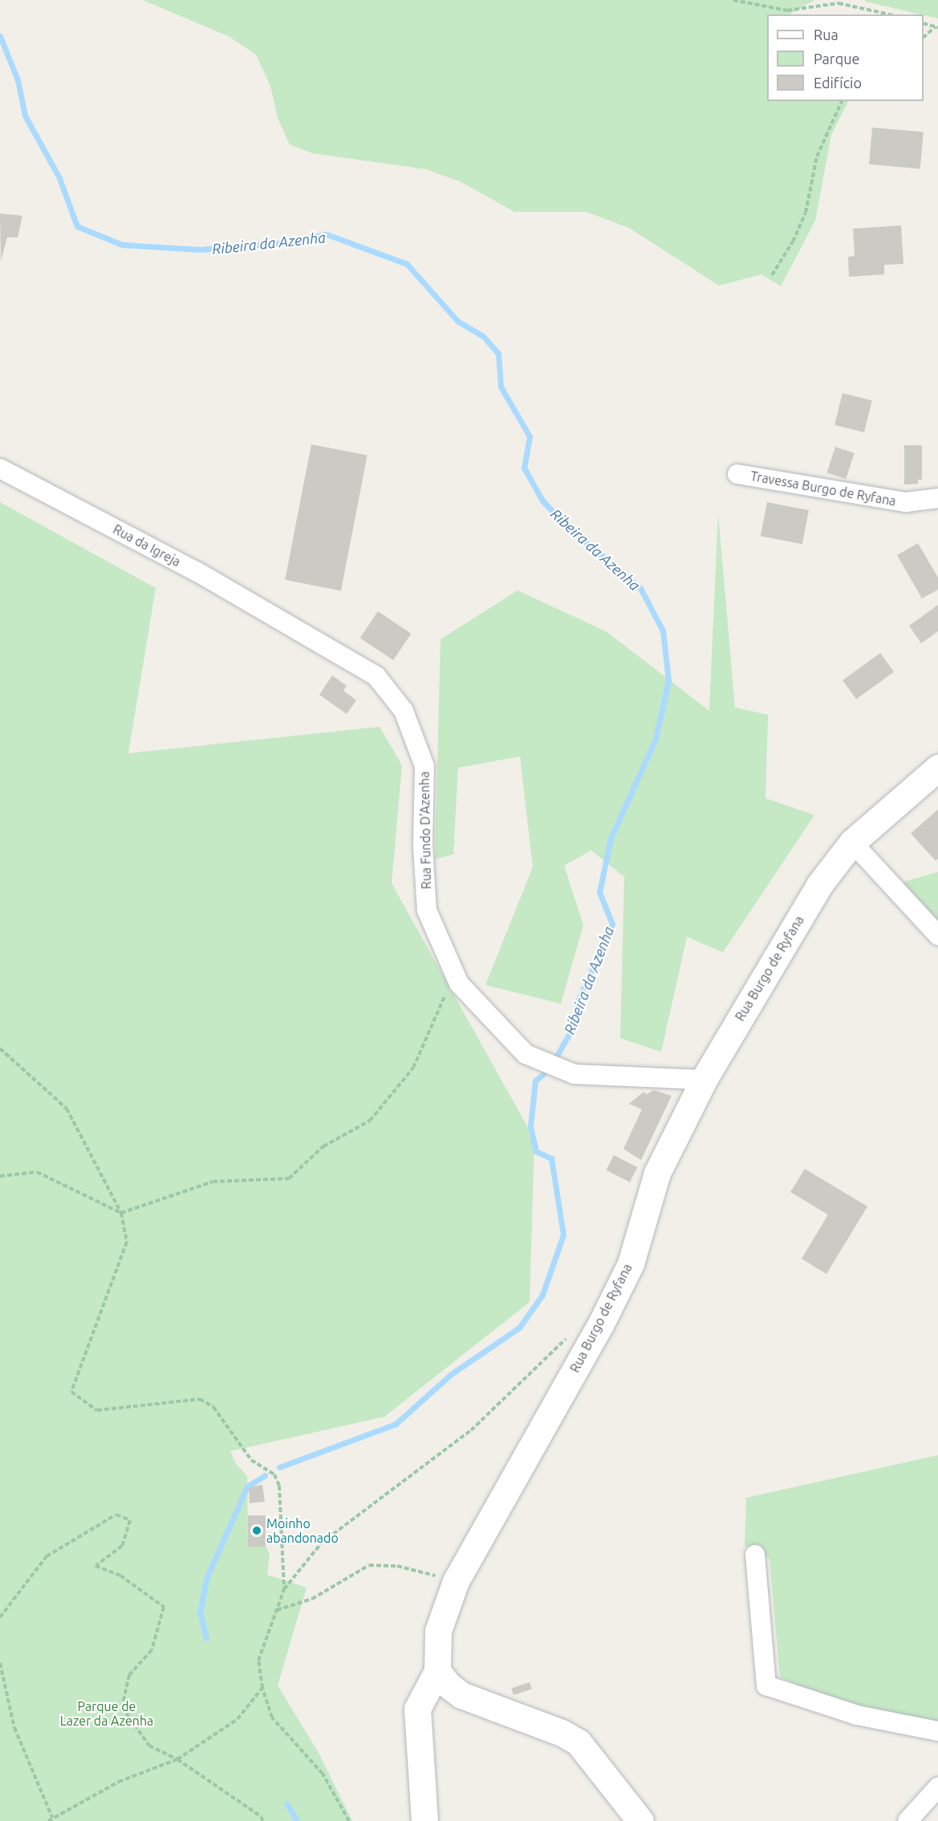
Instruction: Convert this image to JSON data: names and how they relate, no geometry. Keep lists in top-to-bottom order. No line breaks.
{"streets":{"main road":["Rua Burgo de Ryfana"],"street":["Travessa Burgo de Ryfana","Rua da Igreja","Rua Fundo D'Azenha"]},"crossings":[["Rua da Igreja","Rua Fundo D'Azenha"],["Rua Fundo D'Azenha","Rua Burgo de Ryfana"]],"water":["Ribeira da Azenha"],"parks":["Parque de Lazer da Azenha"],"places":["Moinho abandonado"],"legend":["Rua","Parque","Edifício"]}
